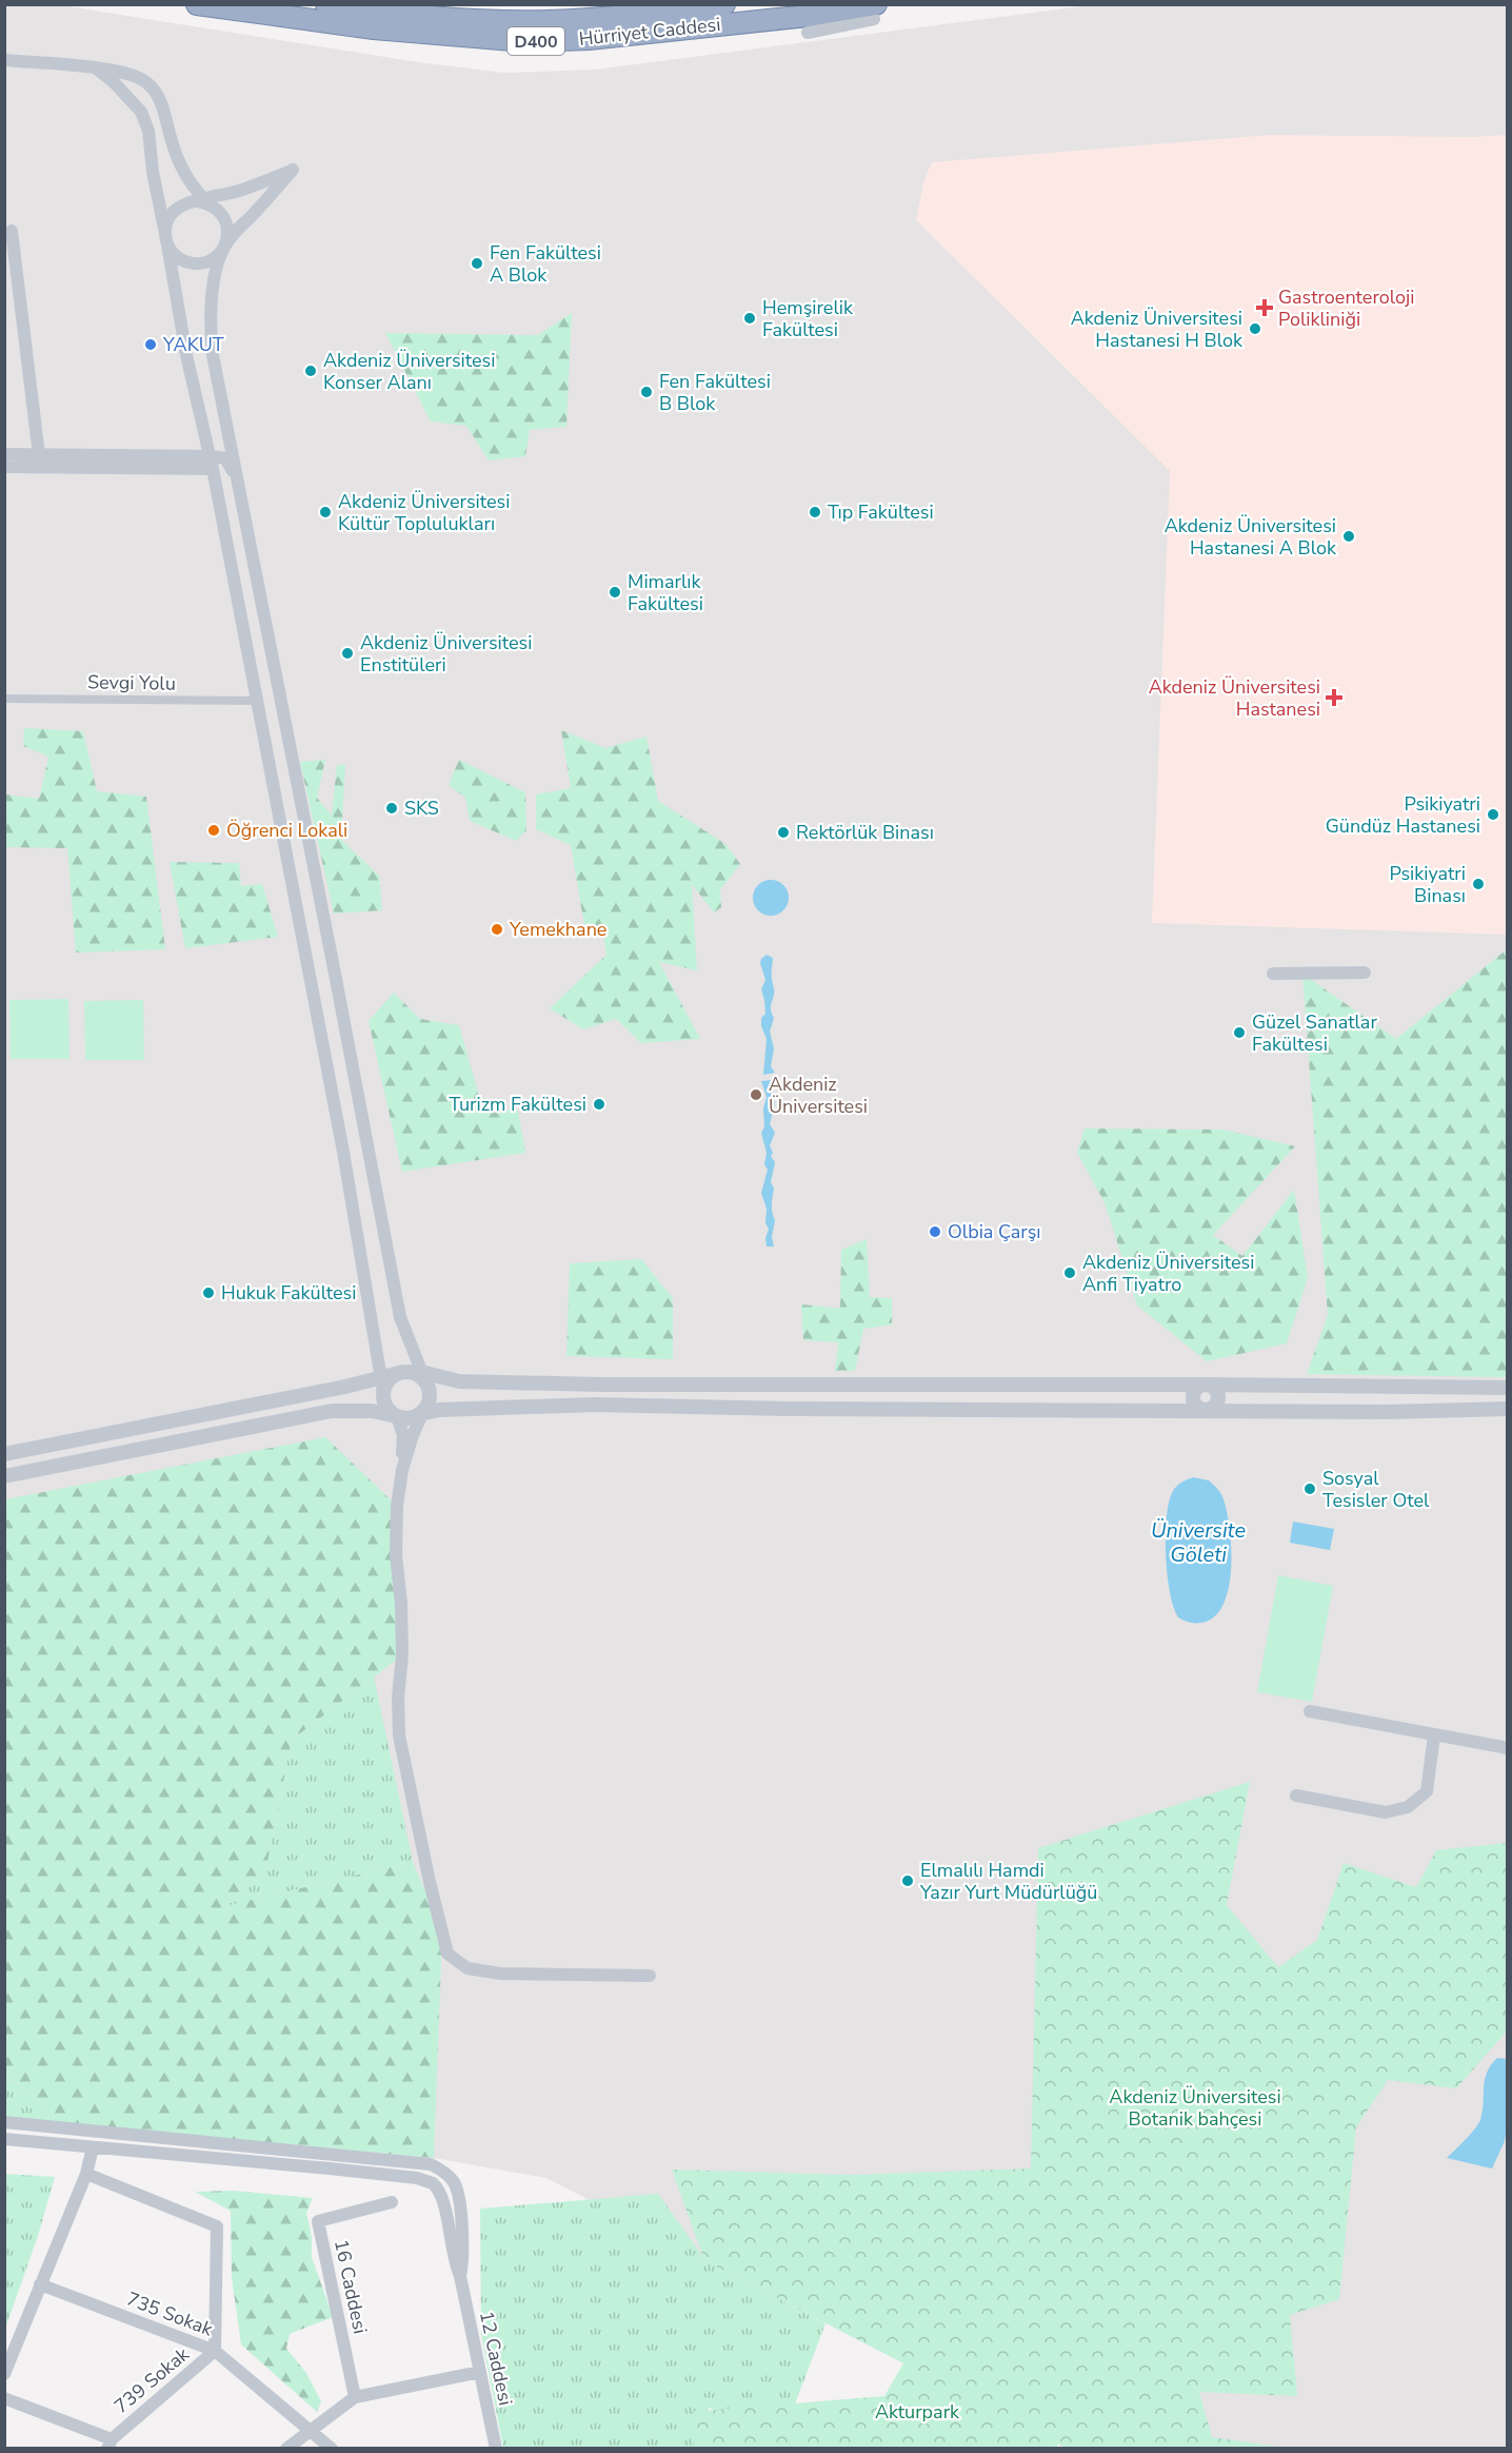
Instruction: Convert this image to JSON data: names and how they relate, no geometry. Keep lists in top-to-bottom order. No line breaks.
{"streets":{"highway":["Hürriyet Caddesi","D400"],"street":["Sevgi Yolu","16 Caddesi","735 Sokak","12 Caddesi","739 Sokak"]},"crossings":[["735 Sokak","739 Sokak"]],"water":["Üniversite Göleti"],"parks":["Akdeniz Üniversitesi Botanik bahçesi","Akturpark"],"places":{"other":["Fen Fakültesi A Blok","Hemşirelik Fakültesi","Akdeniz Üniversitesi Hastanesi H Blok","YAKUT","Akdeniz Üniversitesi Konser Alanı","Fen Fakültesi B Blok","Akdeniz Üniversitesi Kültür Toplulukları","Tıp Fakültesi","Akdeniz Üniversitesi Hastanesi A Blok","Mimarlık Fakültesi","Akdeniz Üniversitesi Enstitüleri","SKS","Psikiyatri Gündüz Hastanesi","Öğrenci Lokali","Rektörlük Binası","Psikiyatri Binası","Yemekhane","Güzel Sanatlar Fakültesi","Akdeniz Üniversitesi","Turizm Fakültesi","Olbia Çarşı","Akdeniz Üniversitesi Anfi Tiyatro","Hukuk Fakültesi","Sosyal Tesisler Otel","Elmalılı Hamdi Yazır Yurt Müdürlüğü"],"health":["Gastroenteroloji Polikliniği","Akdeniz Üniversitesi Hastanesi"]}}
